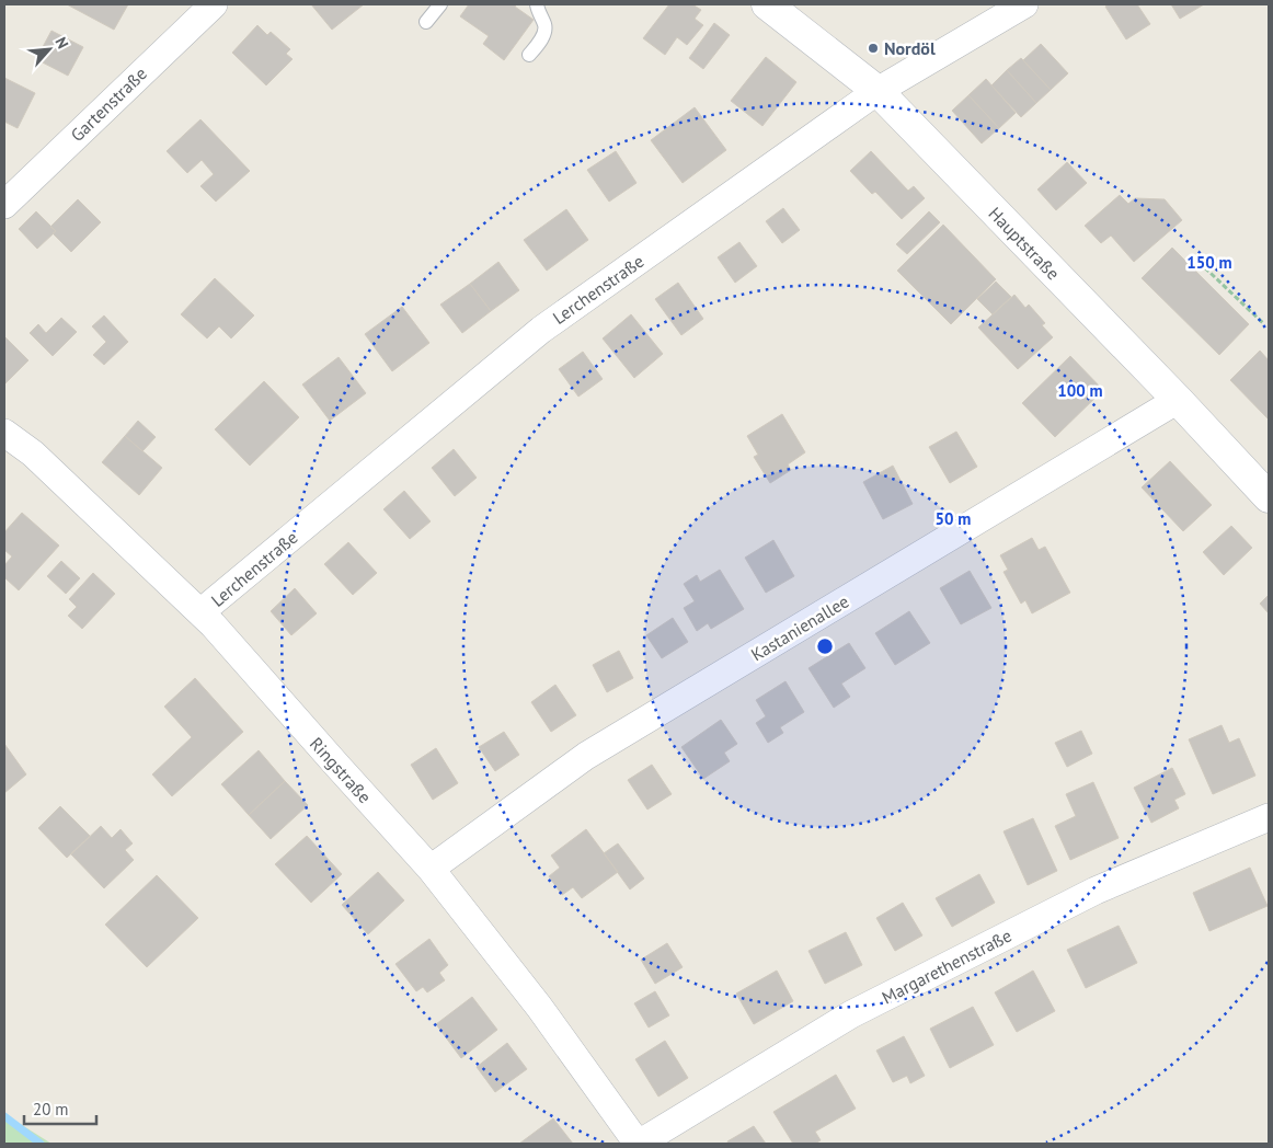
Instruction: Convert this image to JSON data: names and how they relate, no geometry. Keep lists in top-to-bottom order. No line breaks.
{"streets":{"main road":["Hauptstraße"],"street":["Gartenstraße","Lerchenstraße","Kastanienallee","Ringstraße","Margarethenstraße"]},"crossings":[["Hauptstraße","Lerchenstraße"],["Hauptstraße","Kastanienallee"],["Lerchenstraße","Ringstraße"],["Kastanienallee","Ringstraße"],["Ringstraße","Margarethenstraße"]],"places":["Nordöl"],"scale_bar":"20 m","north":"top right","rings":["150 m","100 m","50 m"]}
